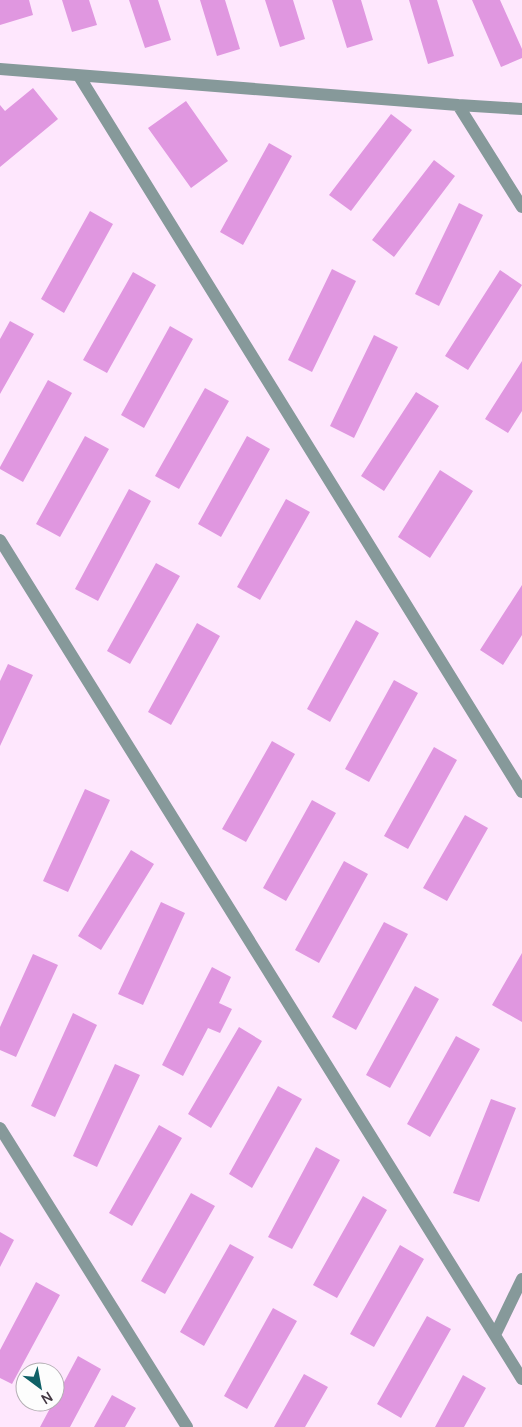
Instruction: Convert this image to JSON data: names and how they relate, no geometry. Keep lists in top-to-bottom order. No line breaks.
{"north":"bottom right"}
